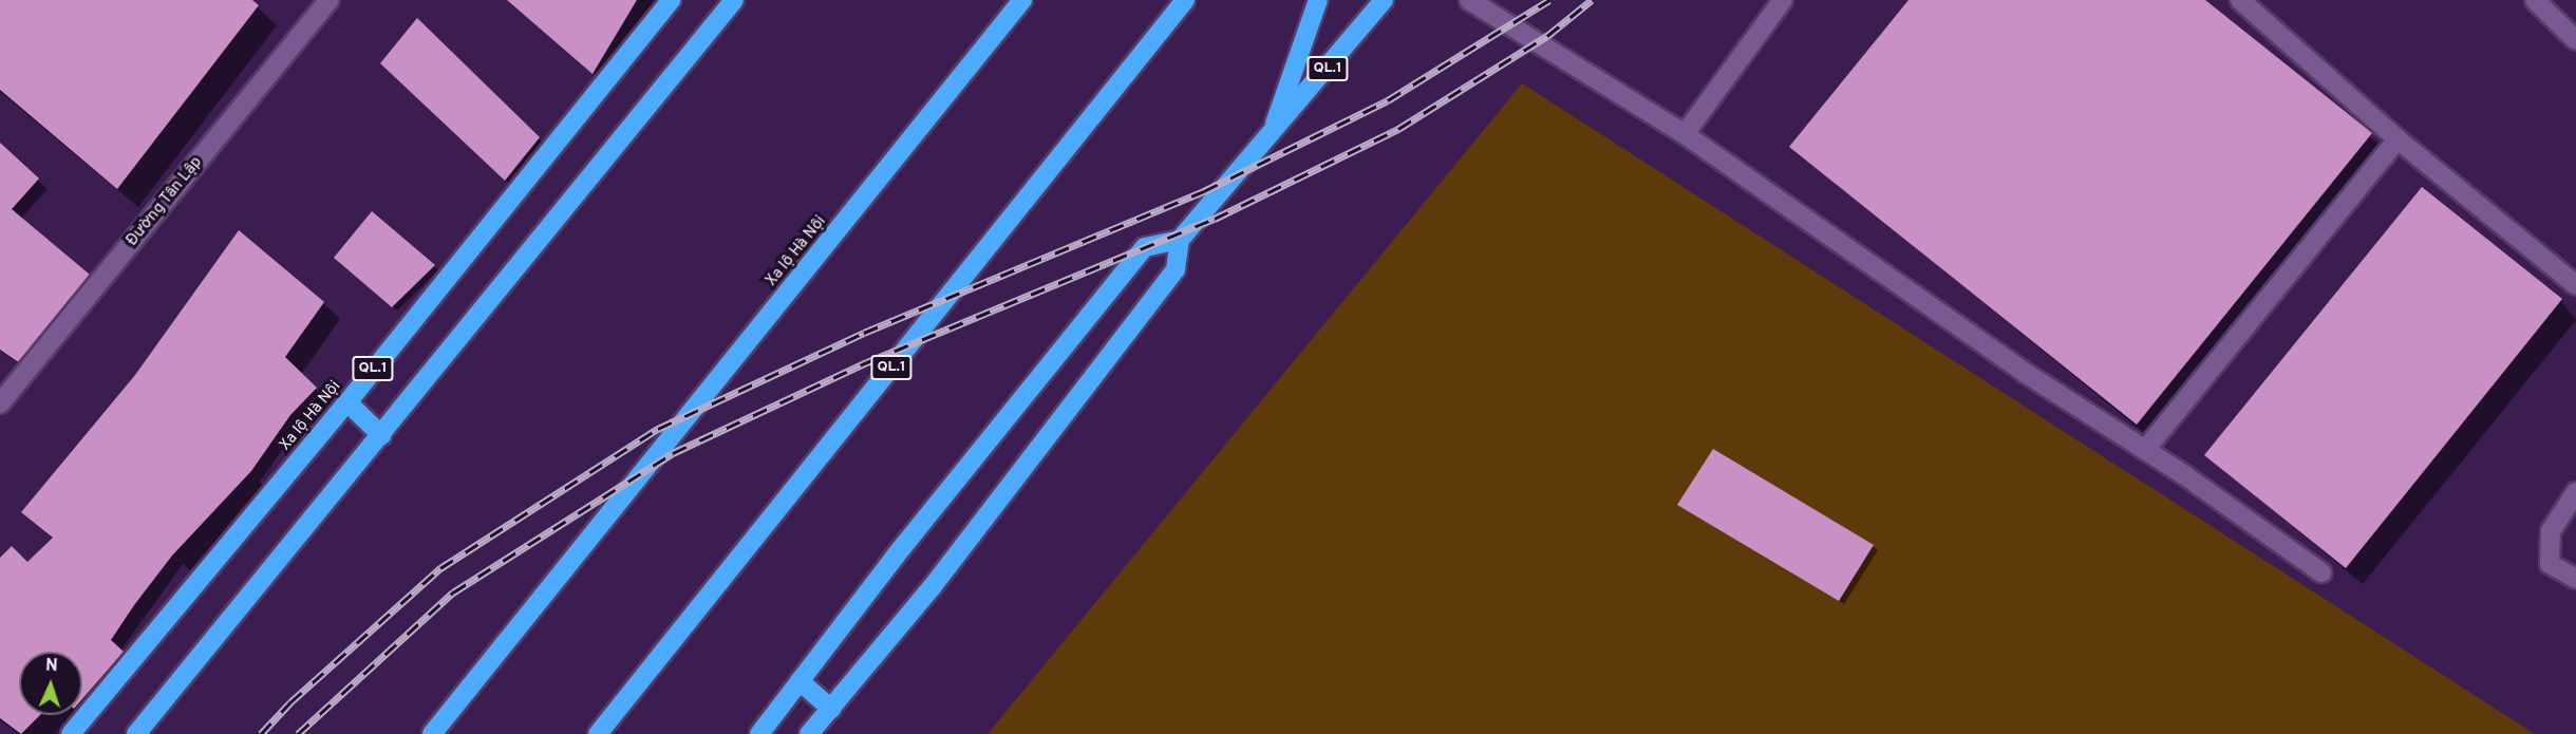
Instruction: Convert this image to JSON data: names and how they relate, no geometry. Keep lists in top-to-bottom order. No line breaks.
{"streets":{"highway":["QL.1","Xa lộ Hà Nội"],"street":["Đường Tân Lập"]},"north":"top"}
